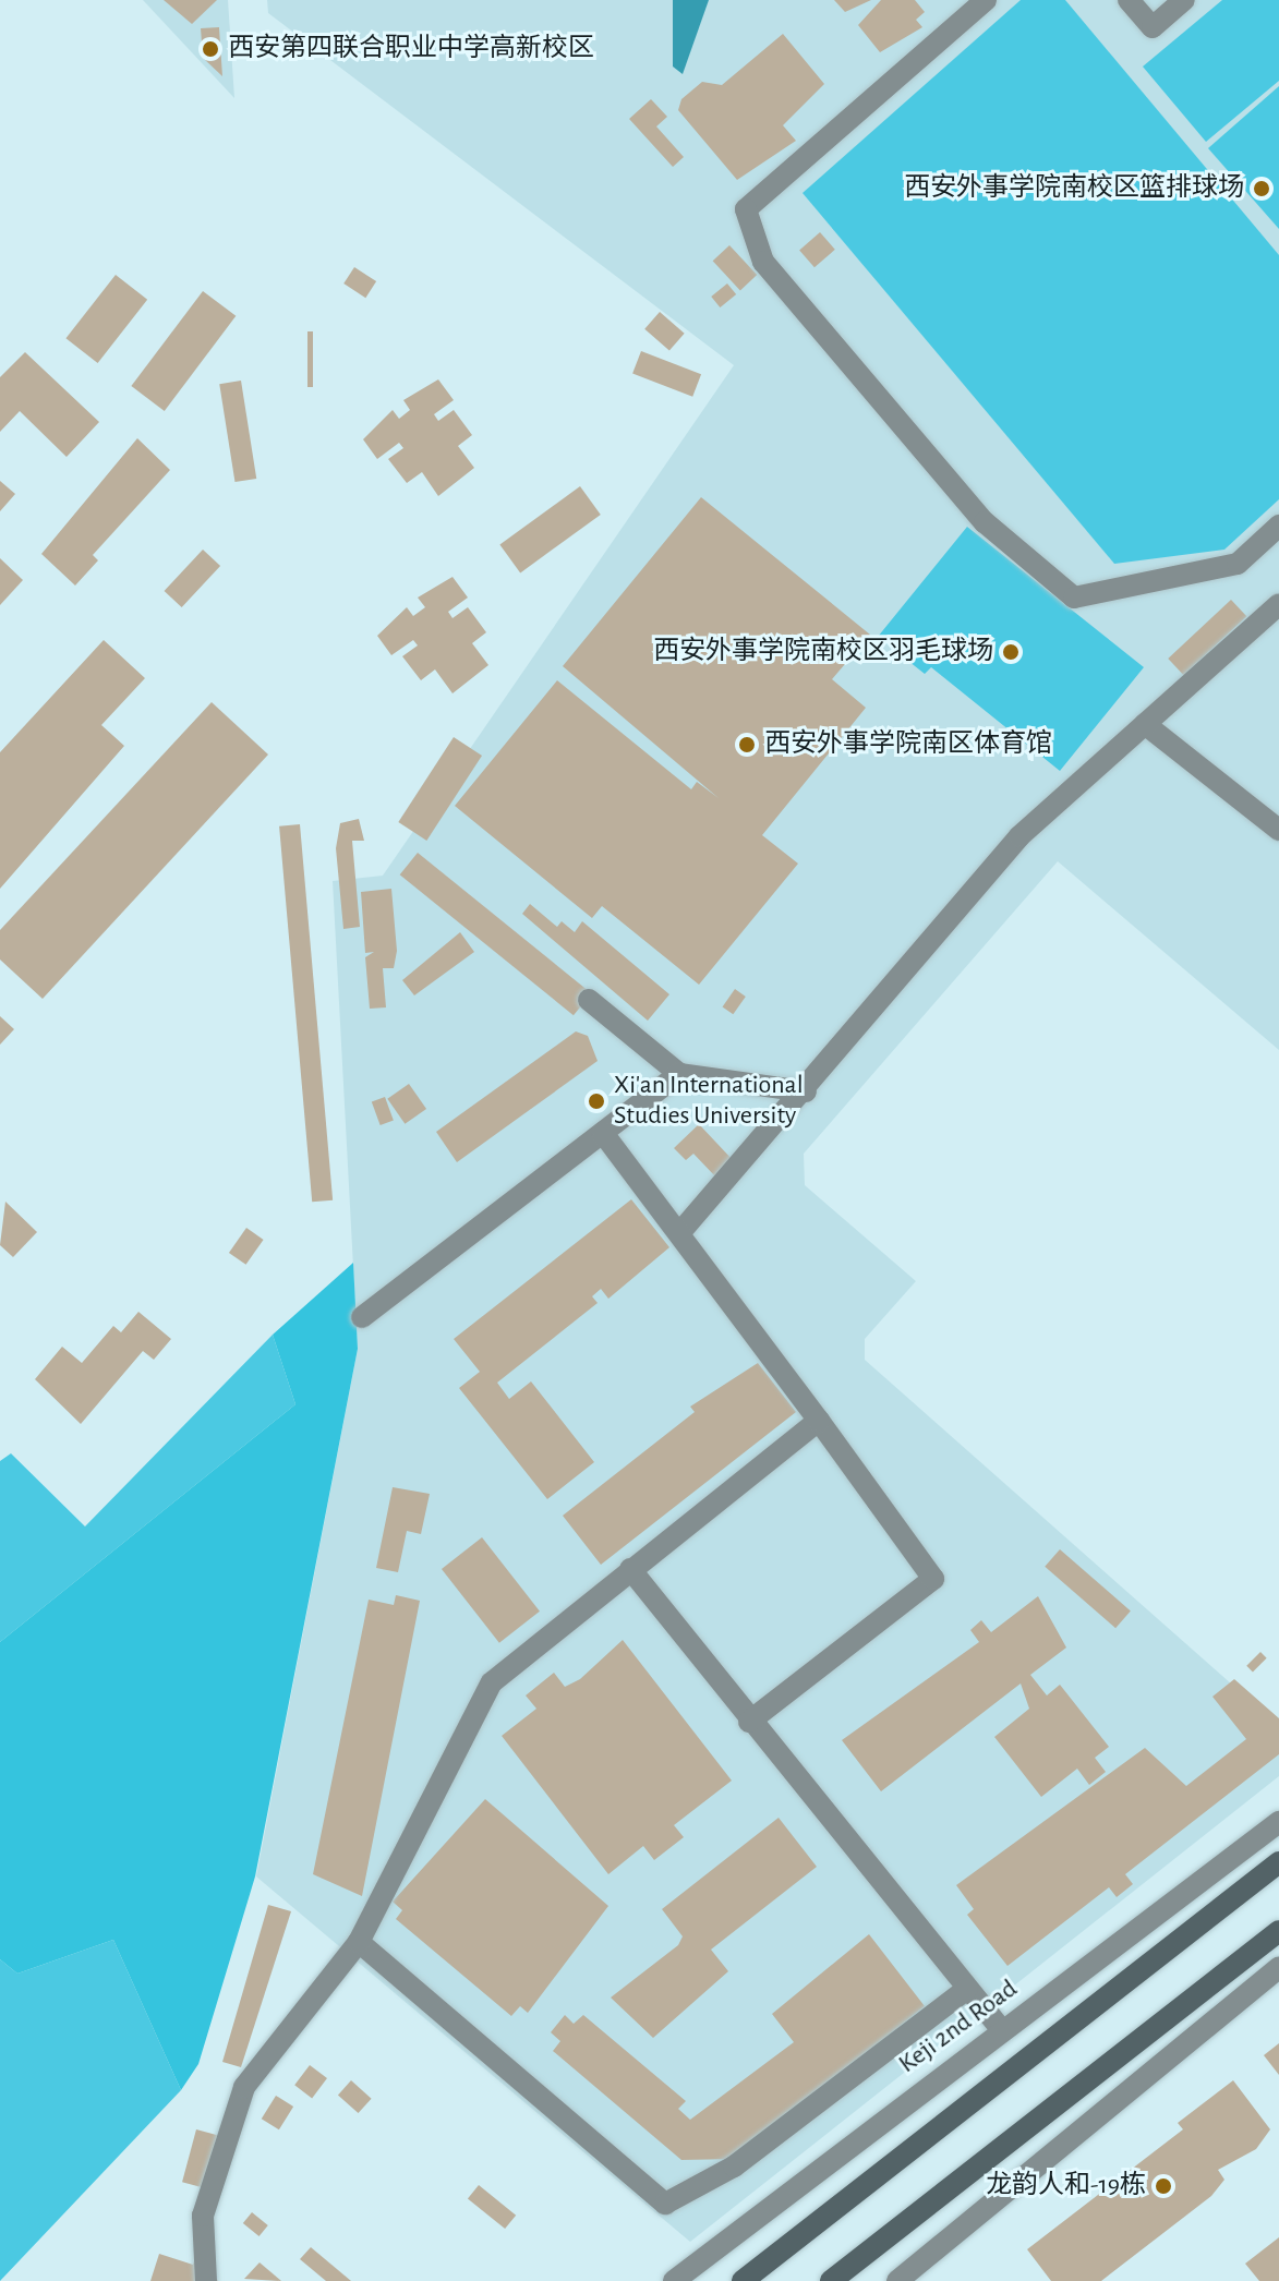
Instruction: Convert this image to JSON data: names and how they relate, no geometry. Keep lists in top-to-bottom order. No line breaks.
{"streets":{"street":["Keji 2nd Road"]},"places":["西安第四联合职业中学高新校区","西安外事学院南校区篮排球场","西安外事学院南校区羽毛球场","西安外事学院南区体育馆","Xi'an International Studies University","龙韵人和-19栋"]}
